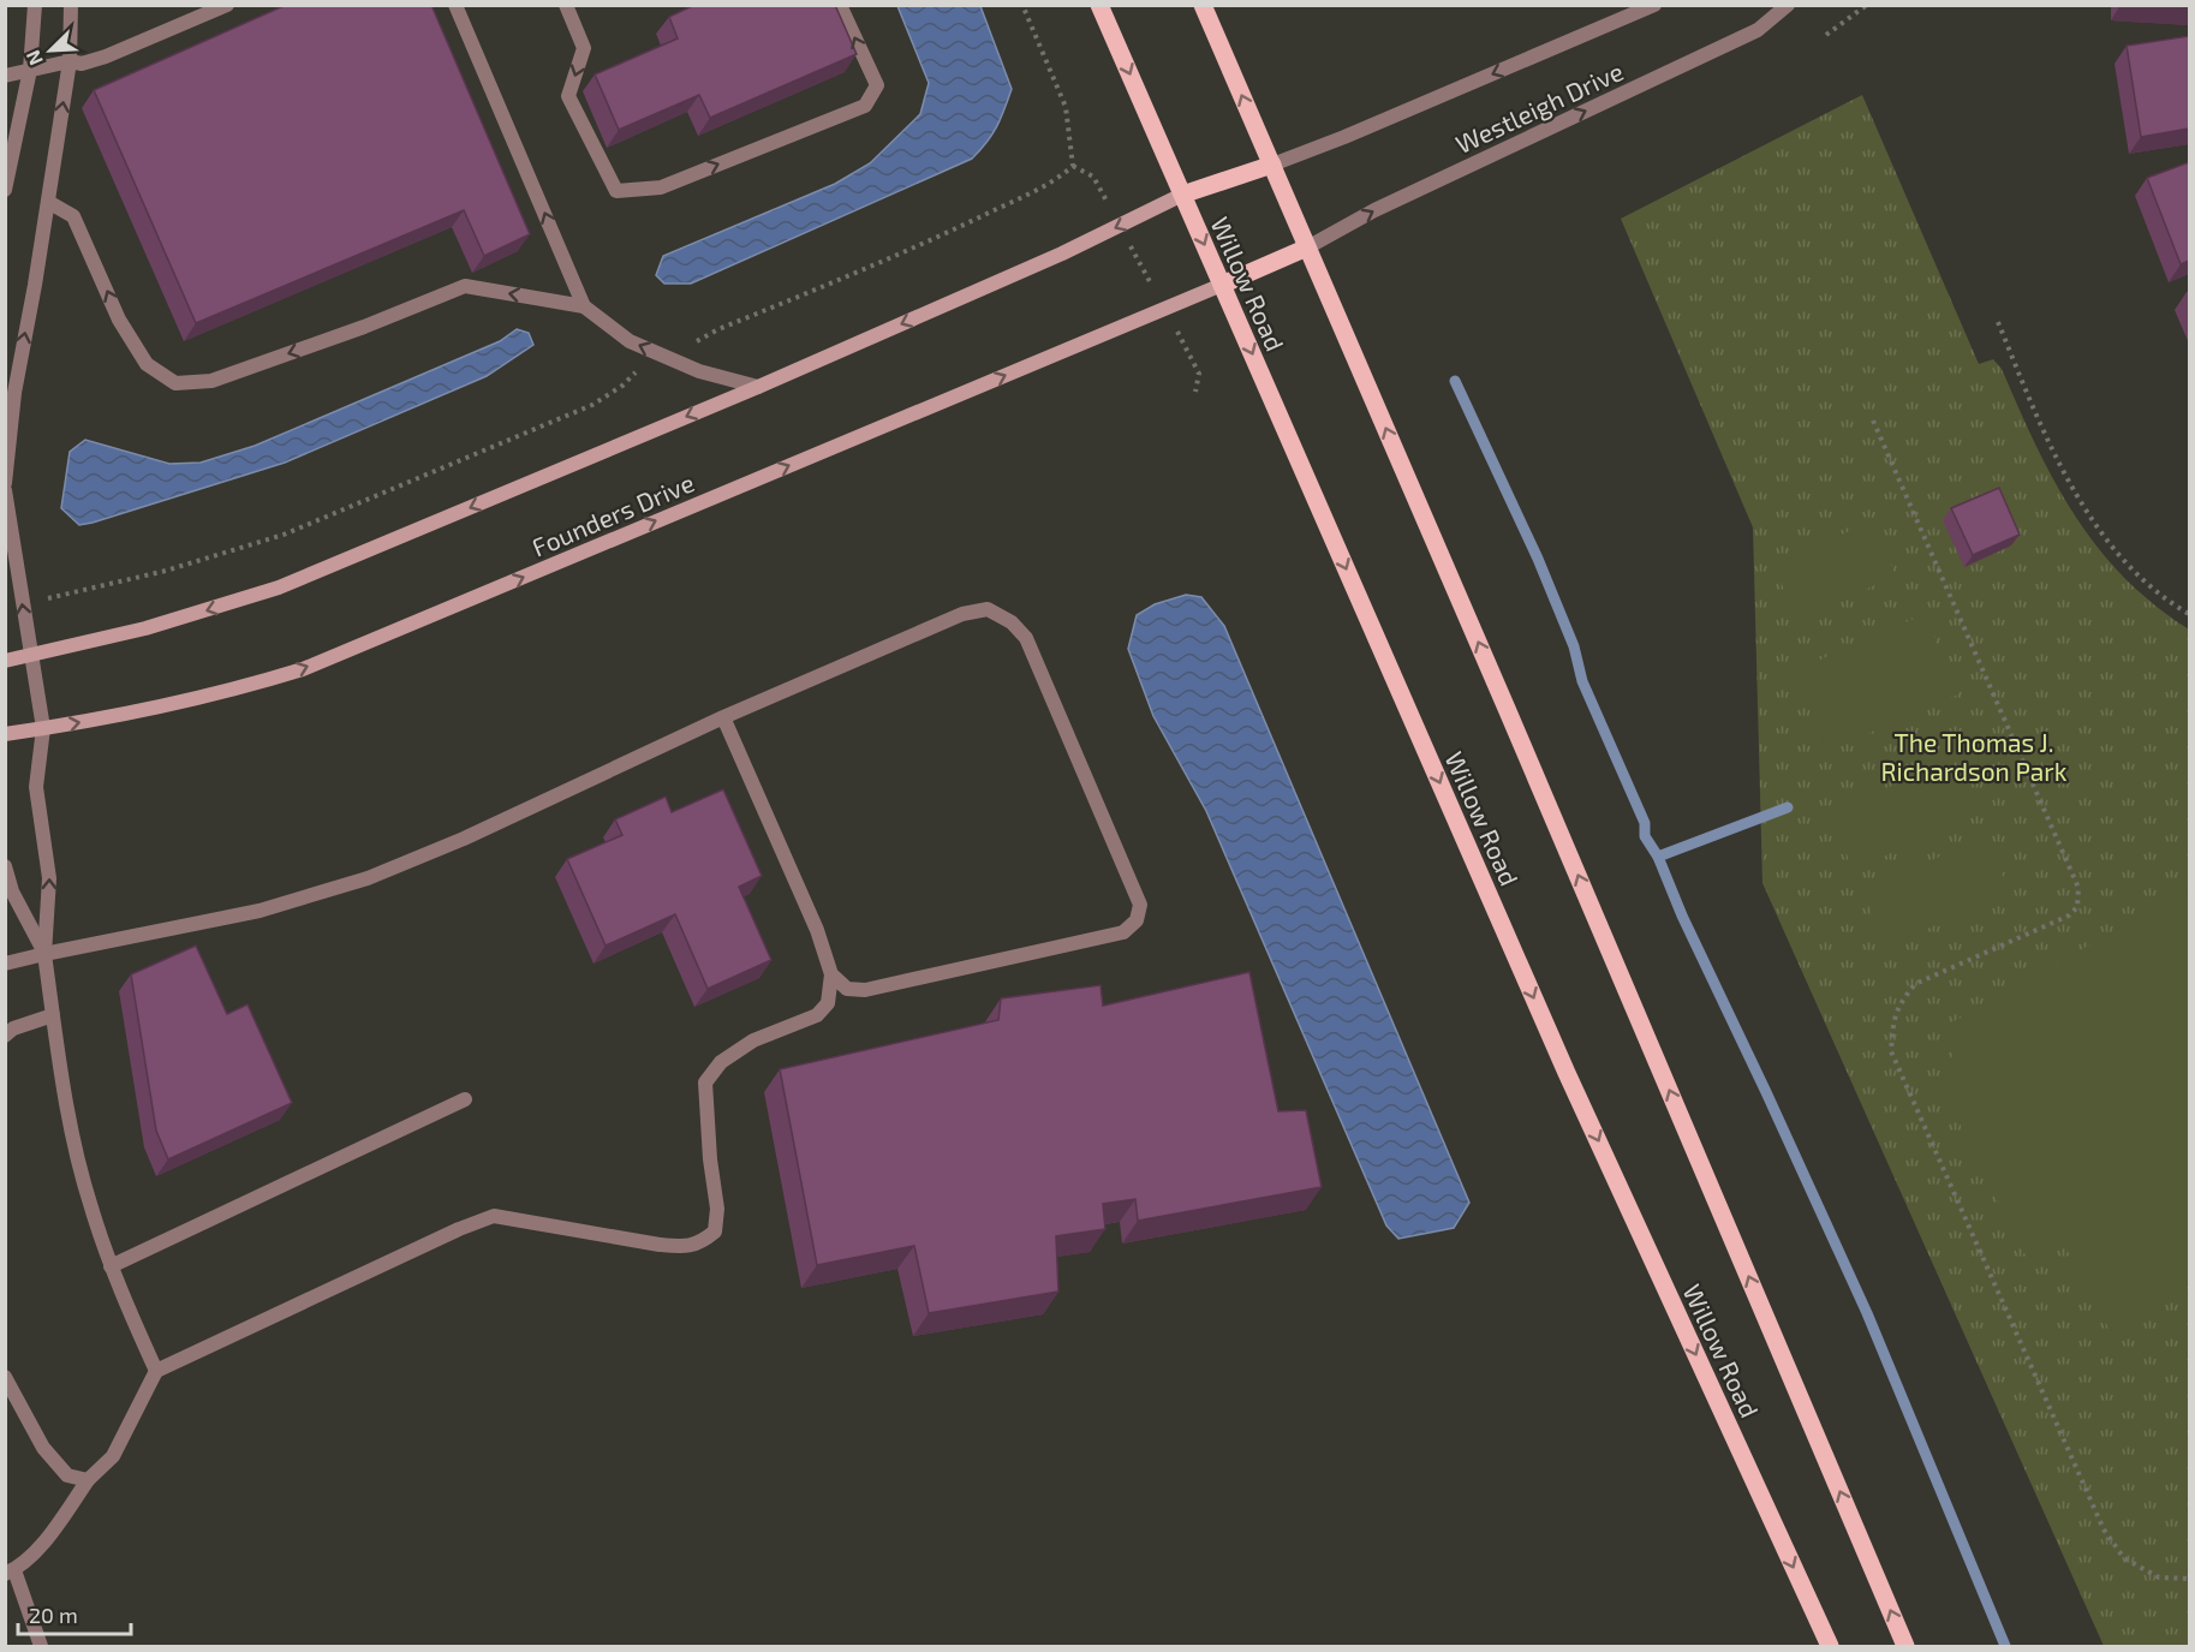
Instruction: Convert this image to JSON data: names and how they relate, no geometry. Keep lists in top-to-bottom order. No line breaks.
{"streets":{"main road":["Willow Road","Founders Drive"],"street":["Westleigh Drive"]},"crossings":[["Westleigh Drive","Willow Road"],["Willow Road","Founders Drive"]],"parks":["The Thomas J. Richardson Park"],"scale_bar":"20 m","north":"bottom left"}
